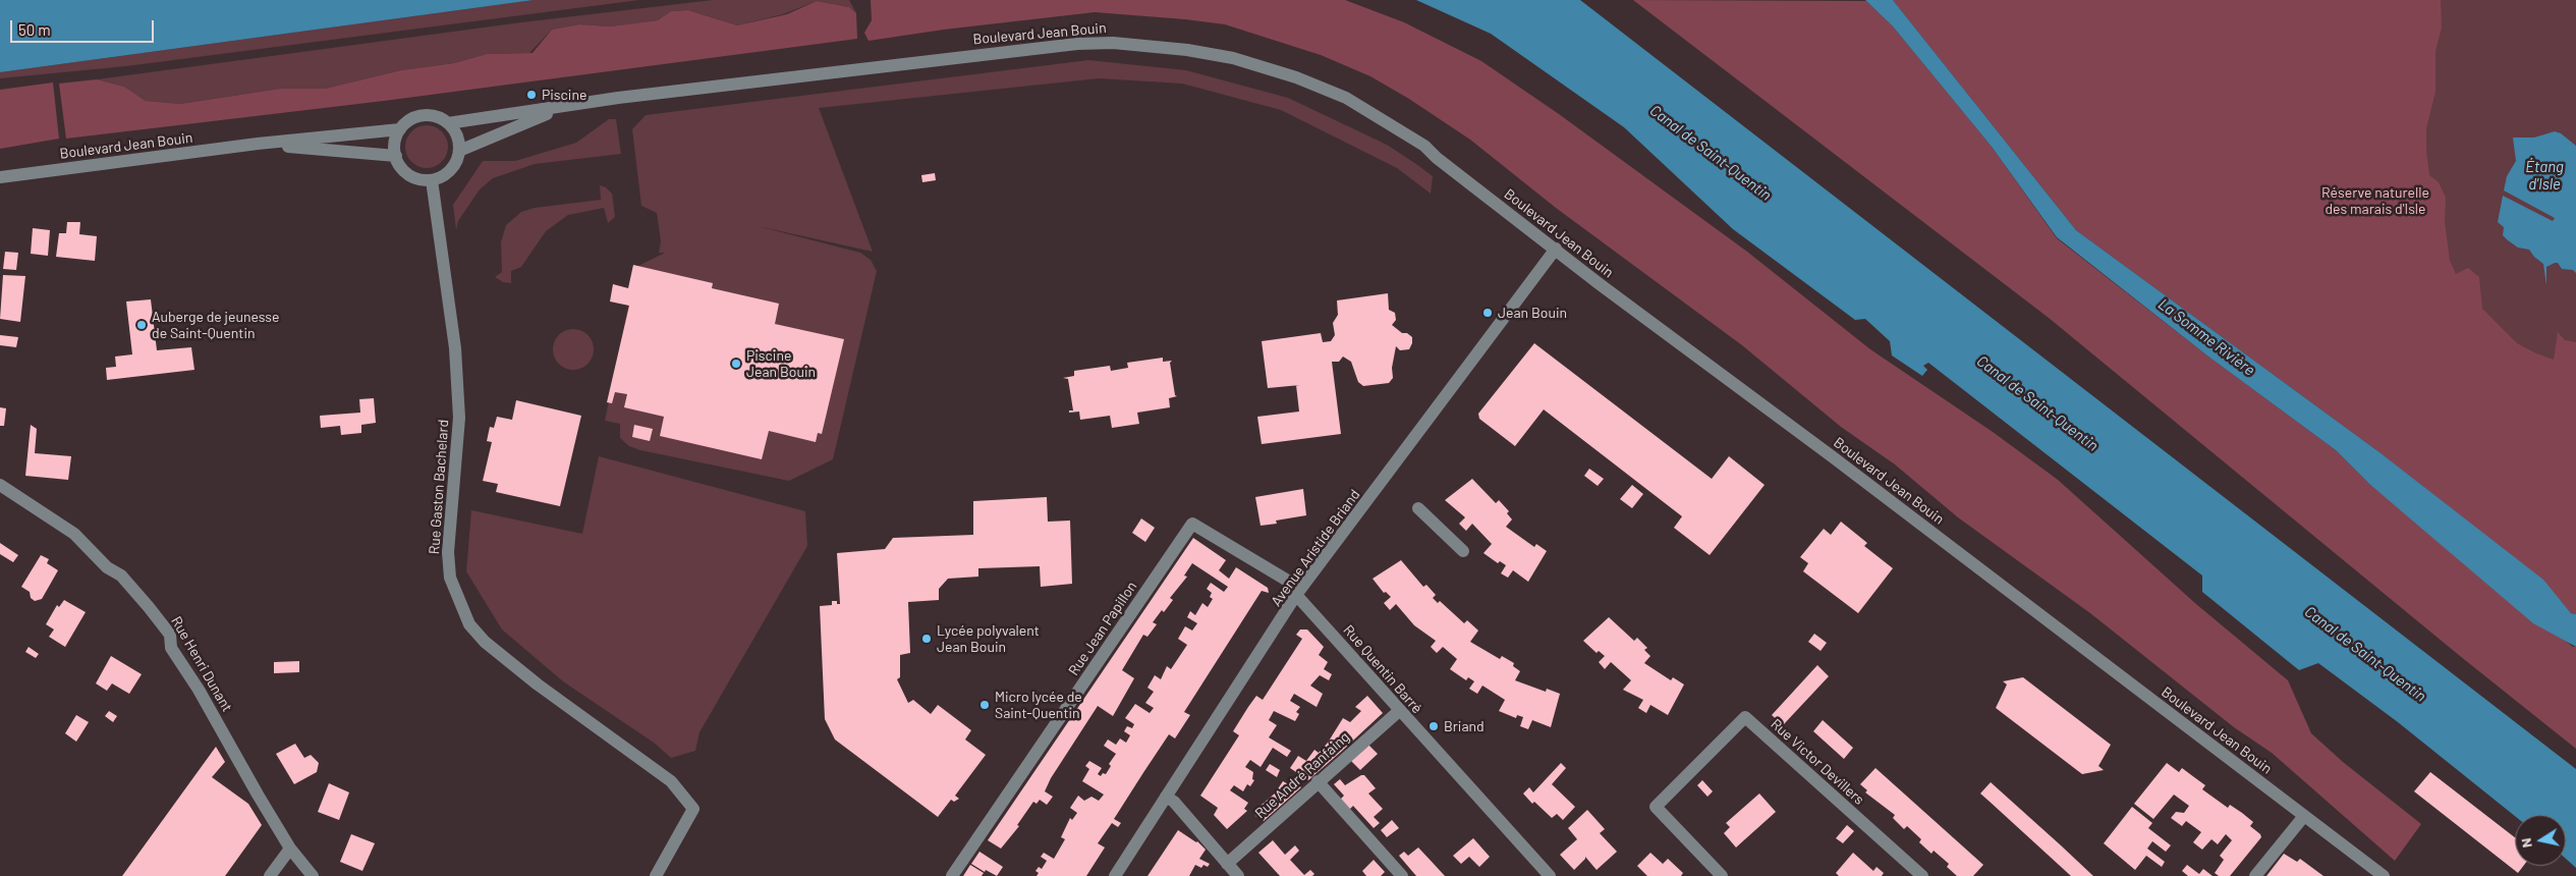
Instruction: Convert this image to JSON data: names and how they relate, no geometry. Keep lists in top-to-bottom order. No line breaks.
{"streets":{"street":["Boulevard Jean Bouin","Rue Gaston Bachelard","Avenue Aristide Briand","Rue Jean Papillon","Rue Henri Dunant","Rue Quentin Barré","Rue Victor Devillers","Rue André Ranfaing"]},"crossings":[["Boulevard Jean Bouin","Rue Gaston Bachelard"],["Boulevard Jean Bouin","Avenue Aristide Briand"],["Avenue Aristide Briand","Rue Quentin Barré"],["Rue Jean Papillon","Rue Quentin Barré"],["Rue Quentin Barré","Rue André Ranfaing"]],"water":["Canal de Saint-Quentin","Étang d'Isle","La Somme Rivière"],"parks":["Réserve naturelle des marais d'Isle"],"places":["Piscine","Jean Bouin","Auberge de jeunesse de Saint-Quentin","Piscine Jean Bouin","Lycée polyvalent Jean Bouin","Micro lycée de Saint-Quentin","Briand"],"scale_bar":"50 m","north":"left"}
